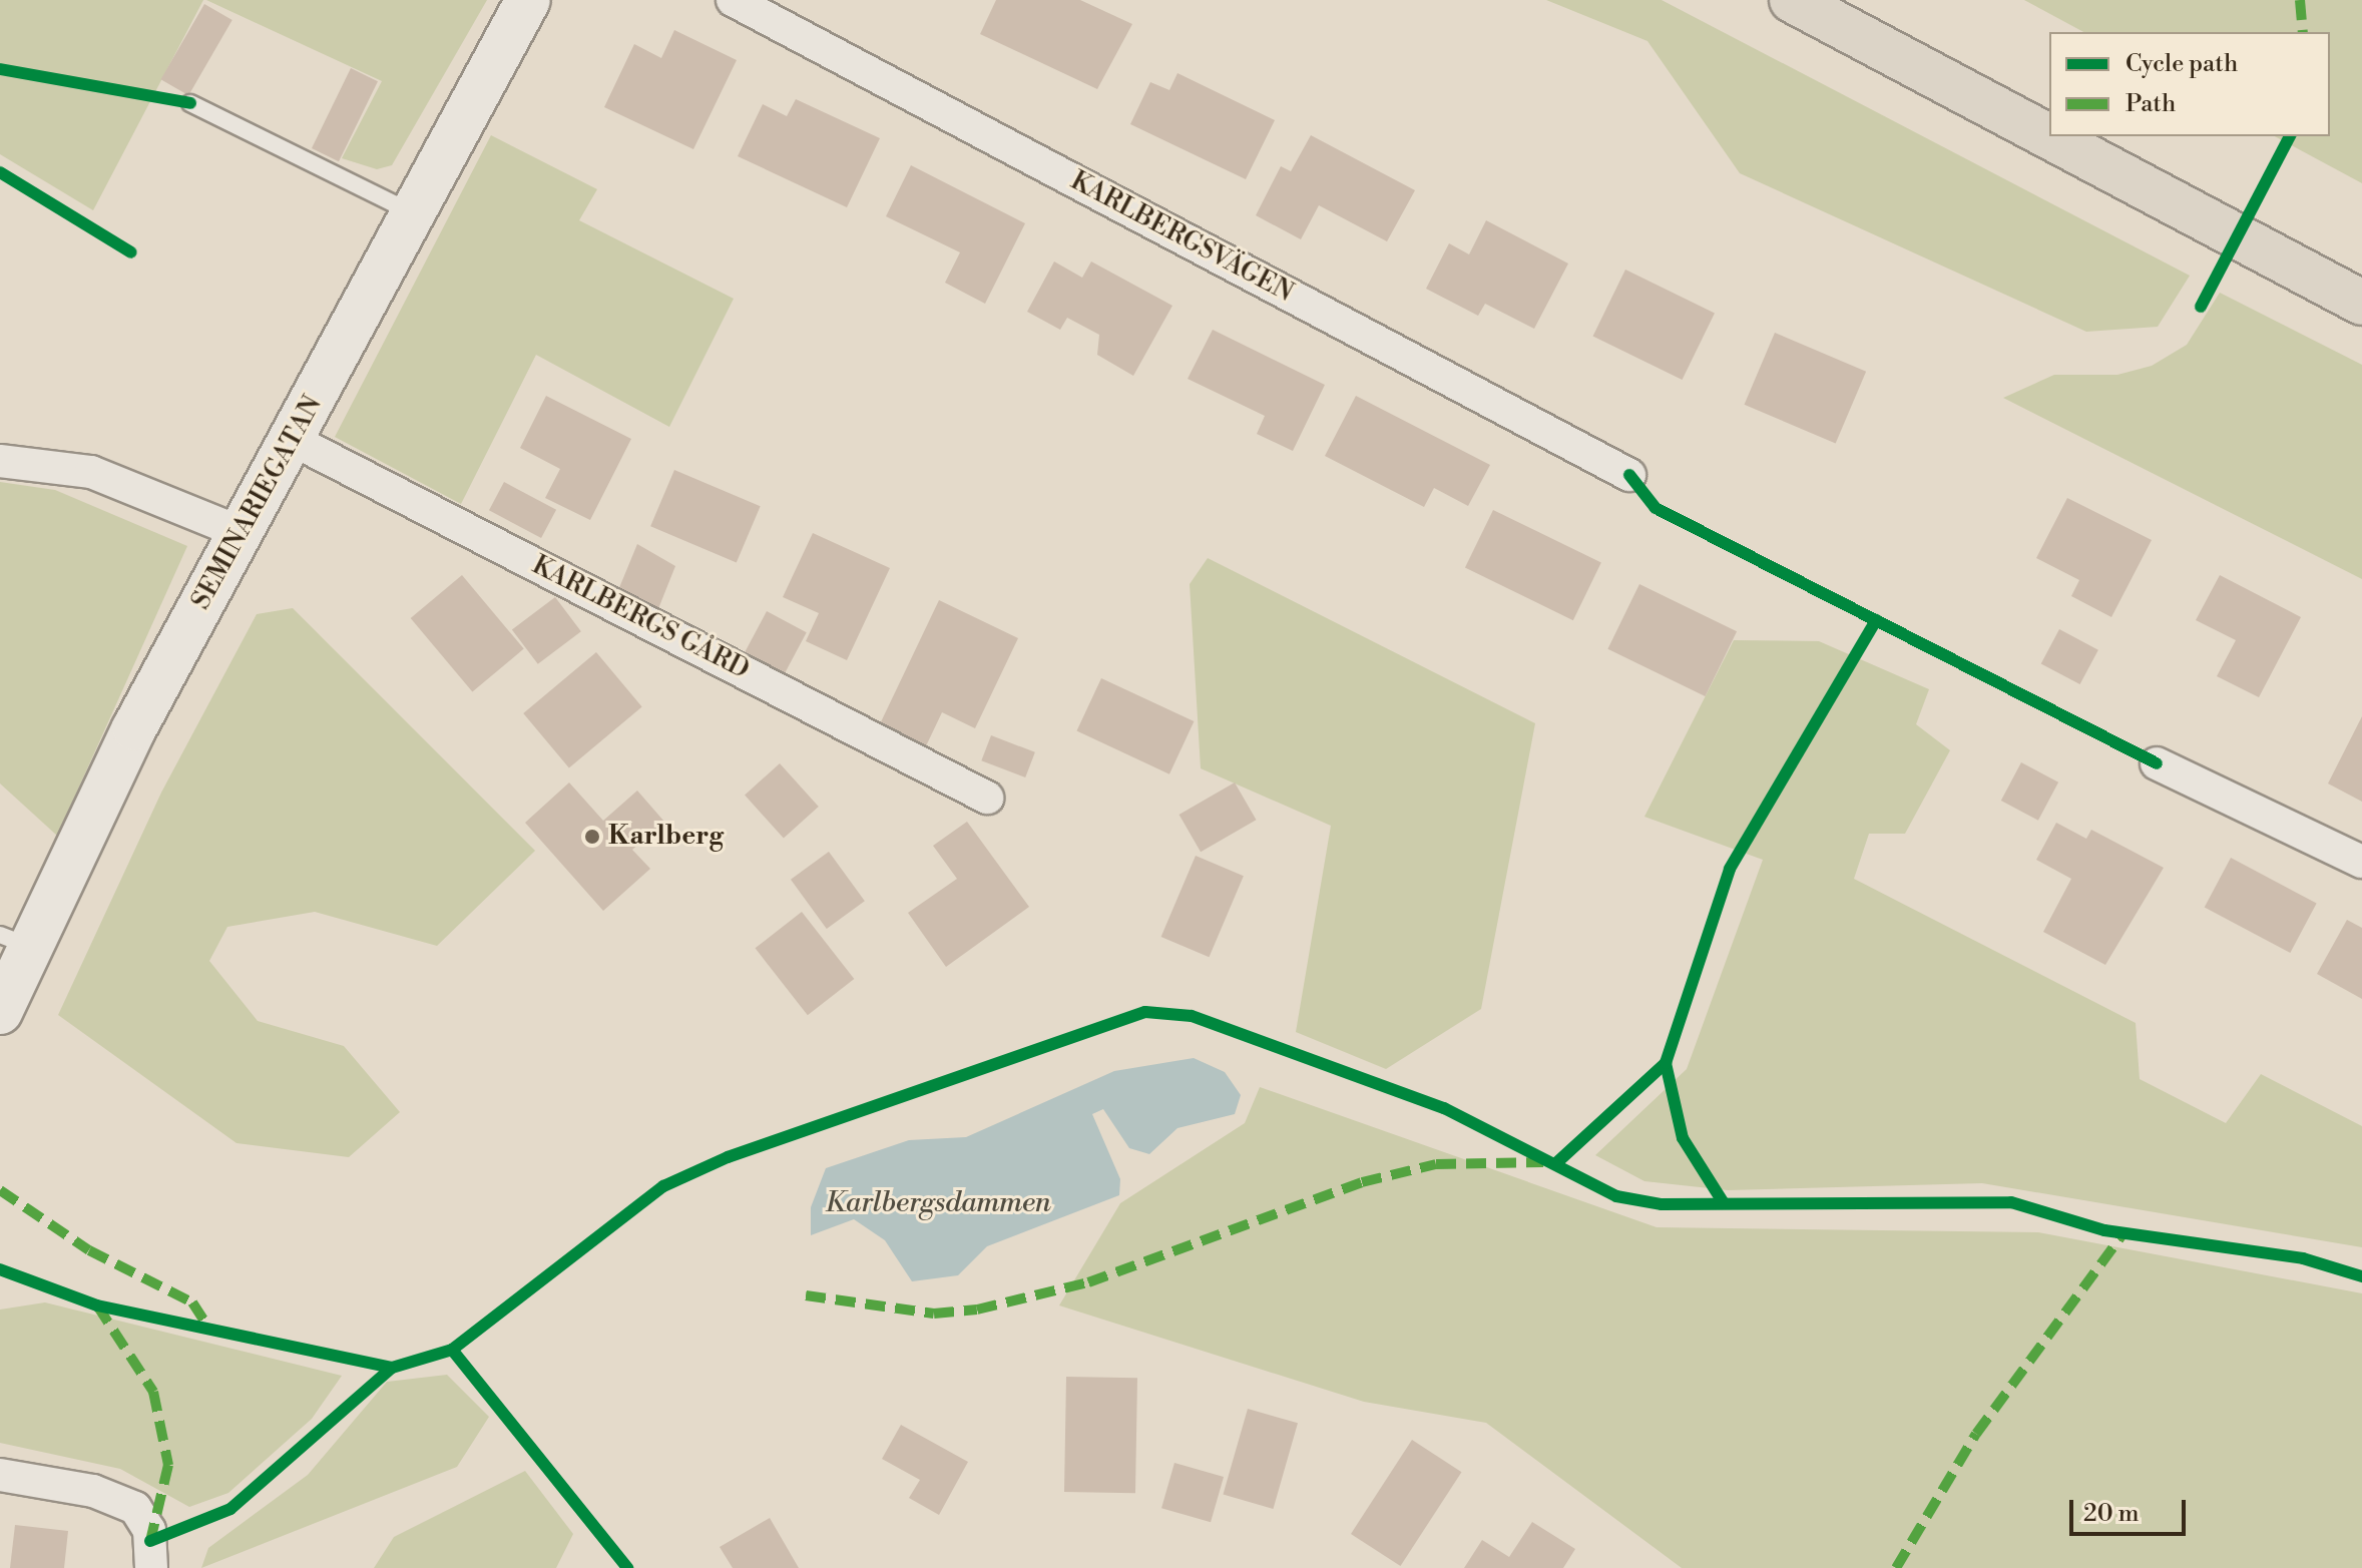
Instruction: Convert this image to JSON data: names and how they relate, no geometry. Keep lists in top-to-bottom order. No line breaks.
{"streets":{"street":["KARLBERGSVÄGEN","SEMINARIEGATAN","KARLBERGS GÅRD"]},"crossings":[["SEMINARIEGATAN","KARLBERGS GÅRD"]],"water":["Karlbergsdammen"],"places":["Karlberg"],"legend":["Cycle path","Path"],"scale_bar":"20 m"}
